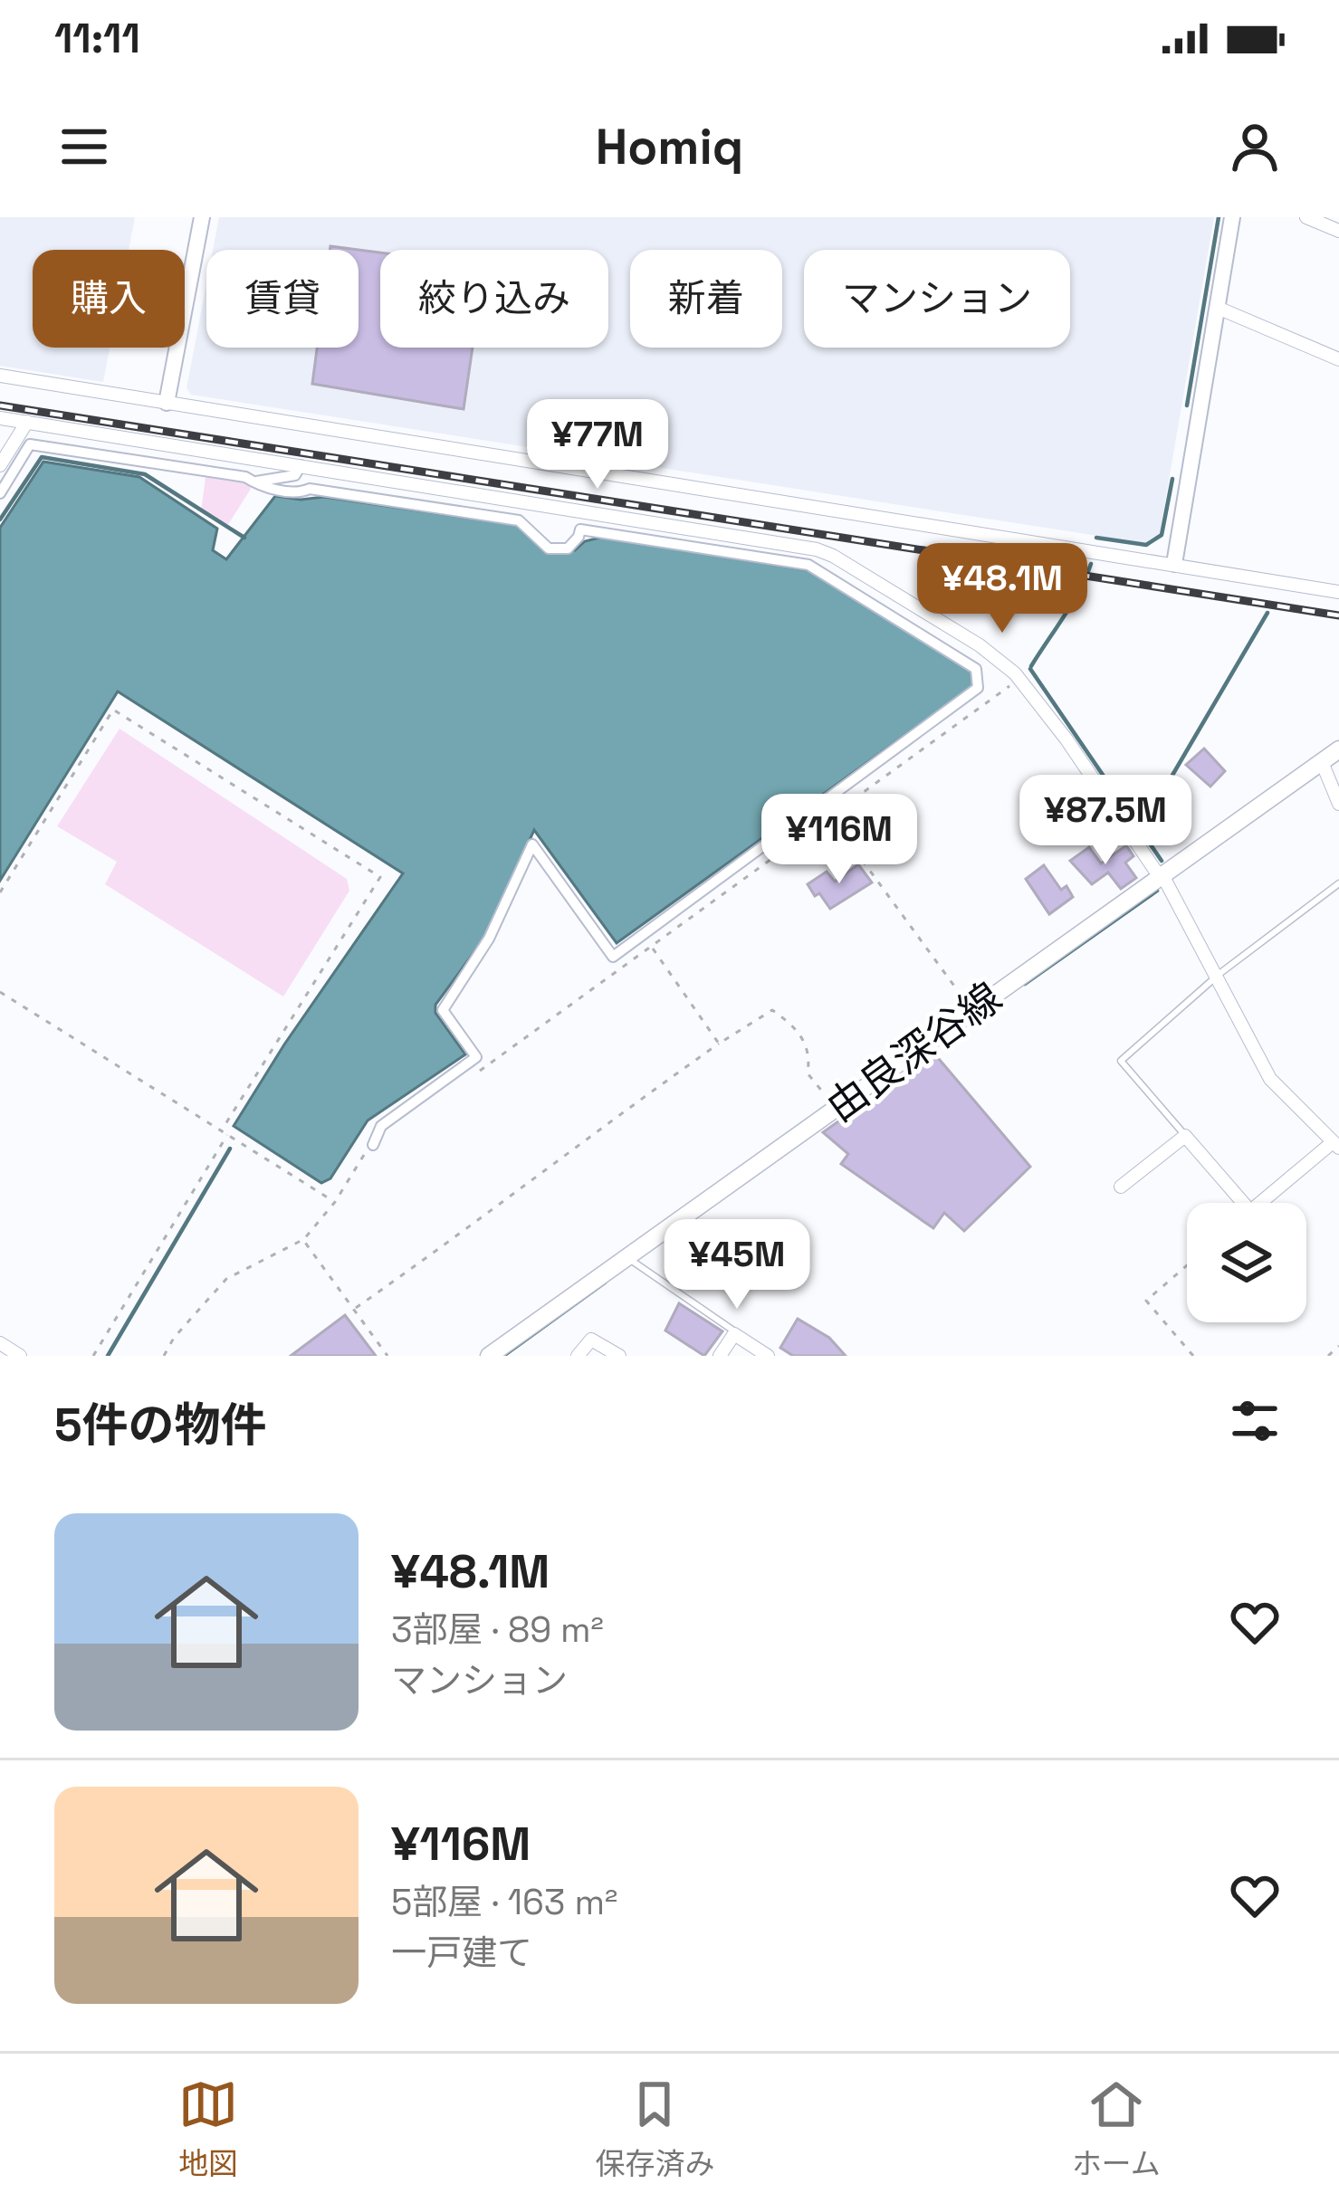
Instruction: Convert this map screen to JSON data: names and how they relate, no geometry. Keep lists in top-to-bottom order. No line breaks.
{"streets":{"main road":["由良深谷線"]},"page":{"status":"11:11","header":"Homiq","chip":["購入","賃貸","絞り込み","新着","マンション"],"price":["¥77M","¥48.1M","¥87.5M","¥116M","¥45M"],"heading":"5件の物件","list":[{"name":"¥48.1M","note":"3部屋 · 89 m² · マンション"},{"name":"¥116M","note":"5部屋 · 163 m² · 一戸建て"}],"tabs":["地図","保存済み","ホーム"]}}
